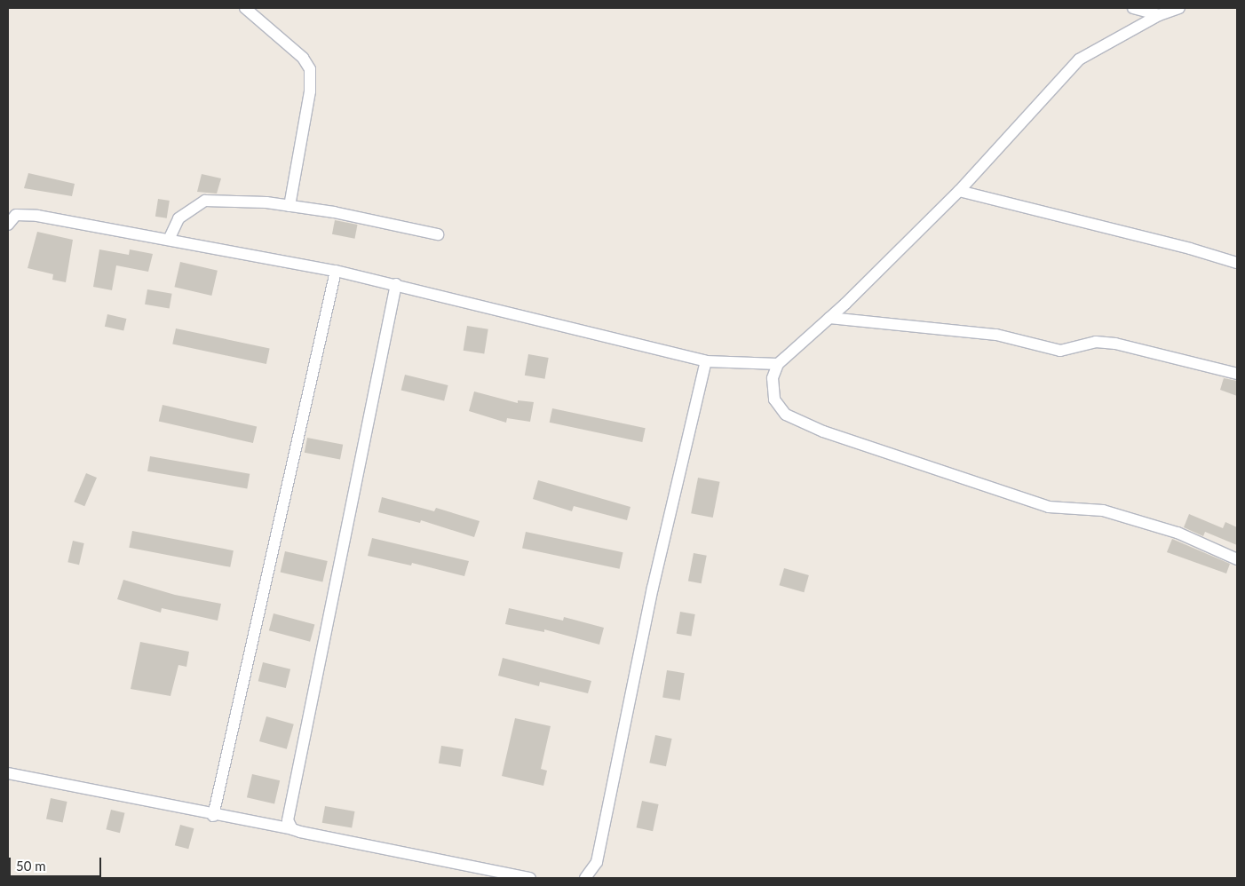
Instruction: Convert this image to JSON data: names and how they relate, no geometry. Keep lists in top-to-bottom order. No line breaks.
{"scale_bar":"50 m"}
